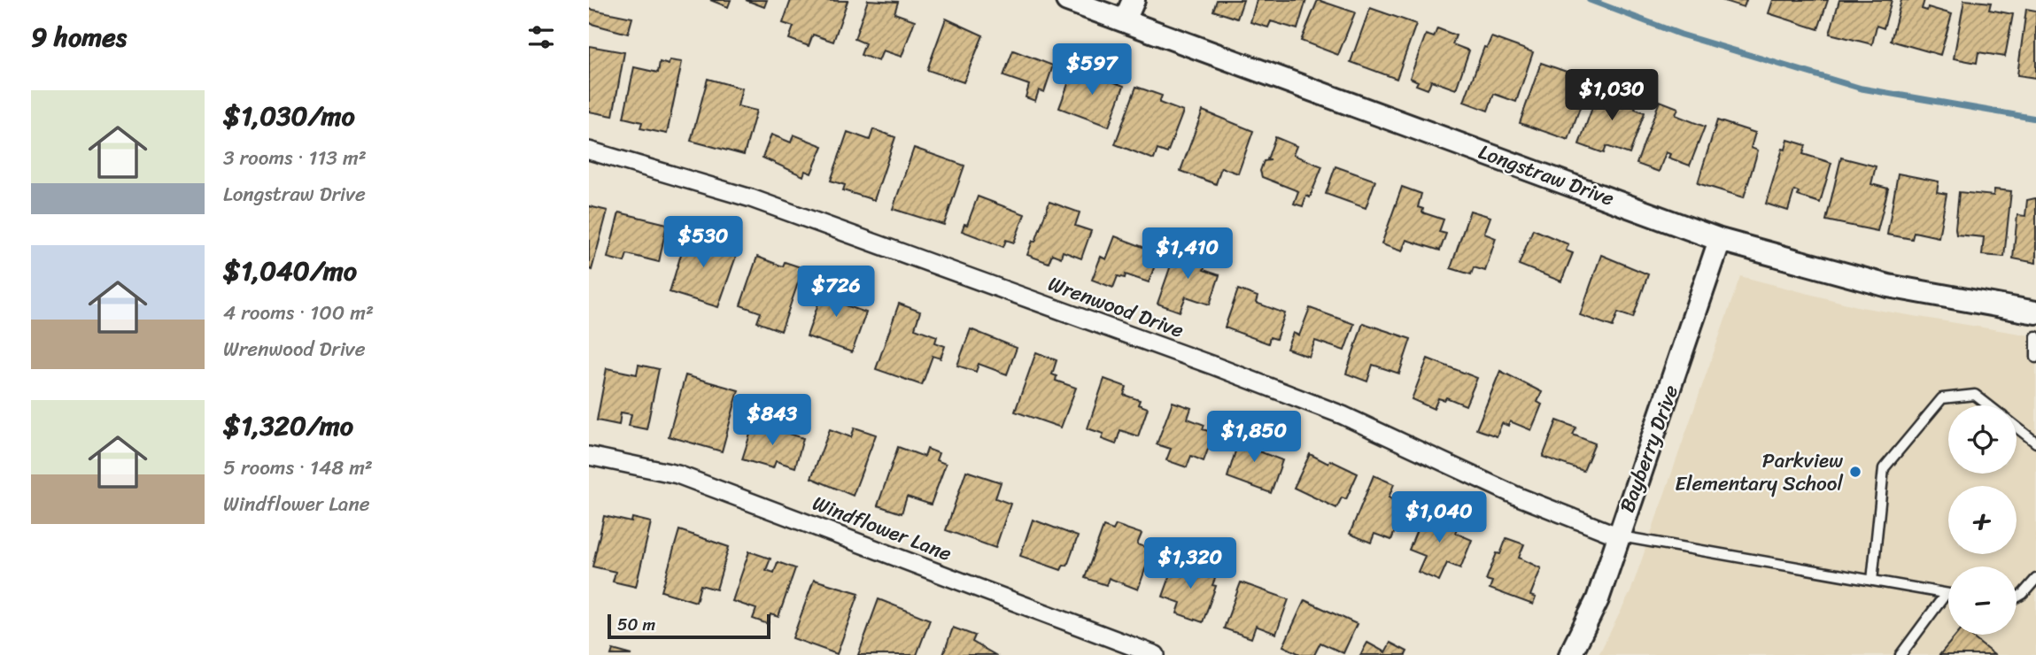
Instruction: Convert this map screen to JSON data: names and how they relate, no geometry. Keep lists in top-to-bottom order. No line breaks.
{"streets":{"street":["Longstraw Drive","Wrenwood Drive","Bayberry Drive","Windflower Lane"]},"crossings":[["Longstraw Drive","Bayberry Drive"],["Wrenwood Drive","Bayberry Drive"]],"places":["Parkview Elementary School"],"scale_bar":"50 m","page":{"heading":"9 homes","price":["$597","$1,030","$530","$1,410","$726","$843","$1,850","$1,040","$1,320"],"list":[{"name":"$1,030/mo","note":"3 rooms · 113 m² · Longstraw Drive"},{"name":"$1,040/mo","note":"4 rooms · 100 m² · Wrenwood Drive"},{"name":"$1,320/mo","note":"5 rooms · 148 m² · Windflower Lane"}],"map_buttons":["+","−"],"scale":"50 m"}}
